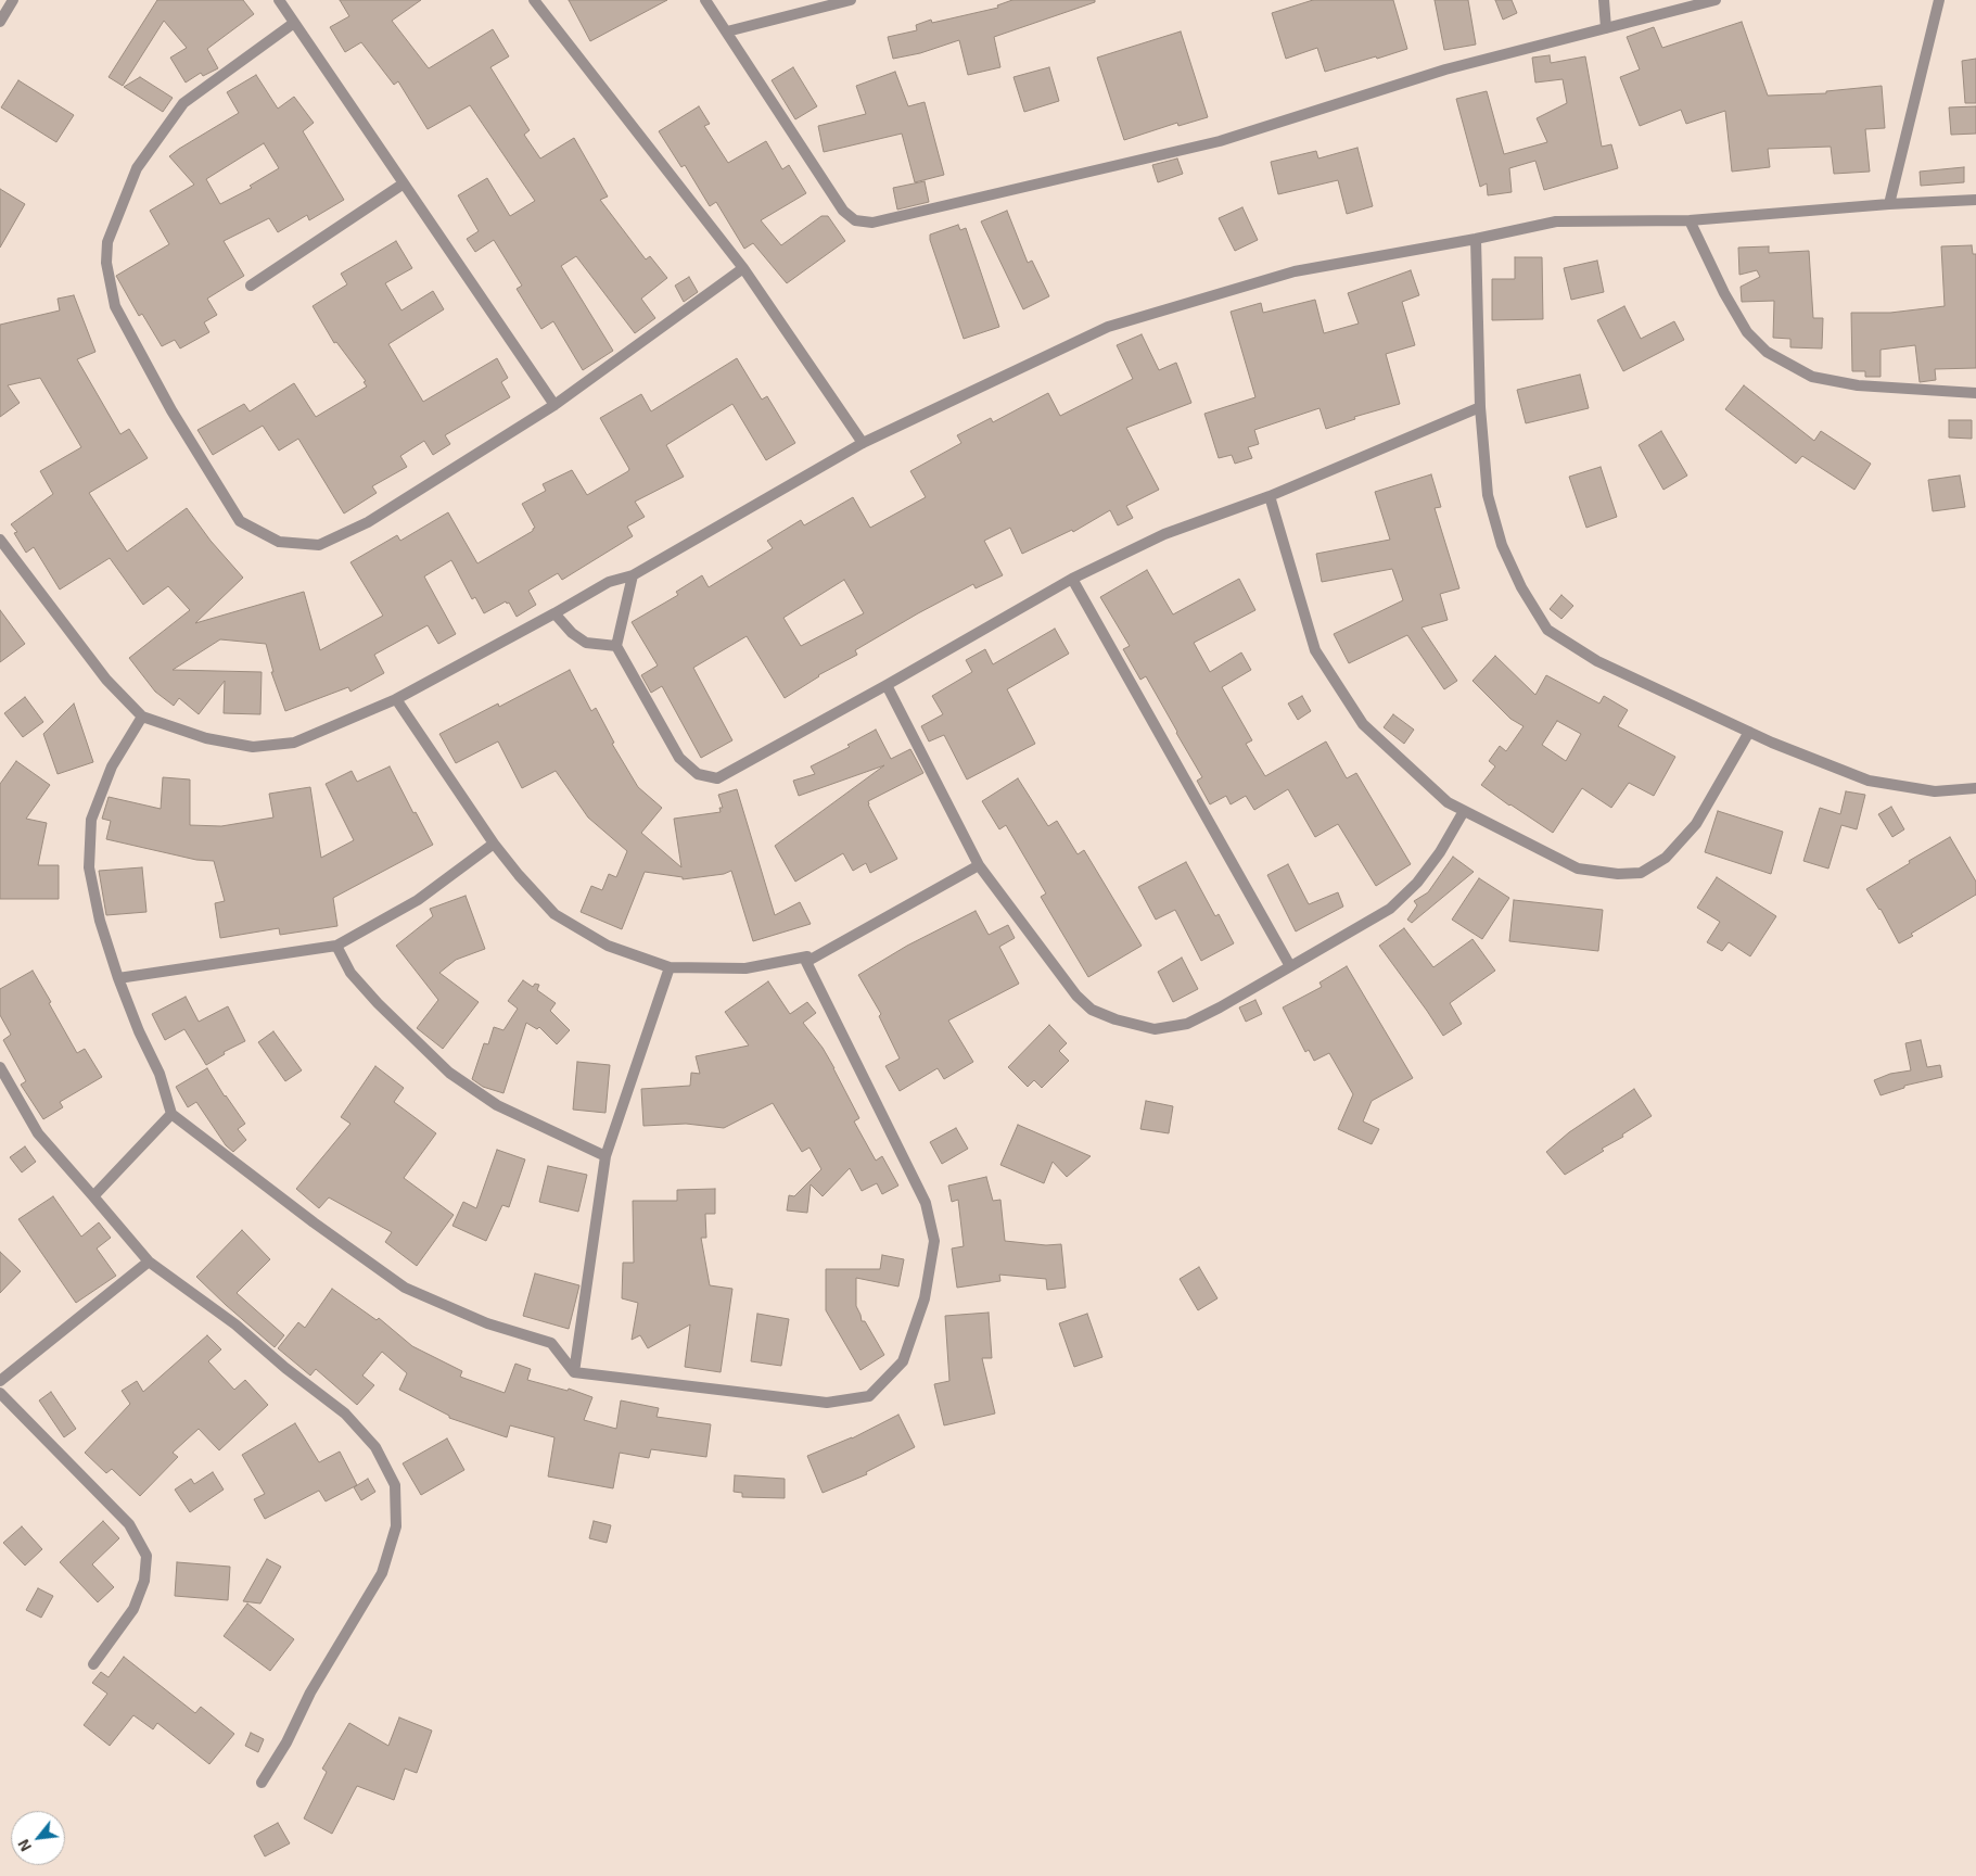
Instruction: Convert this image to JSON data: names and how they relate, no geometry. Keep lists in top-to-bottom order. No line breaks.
{"north":"bottom left"}
